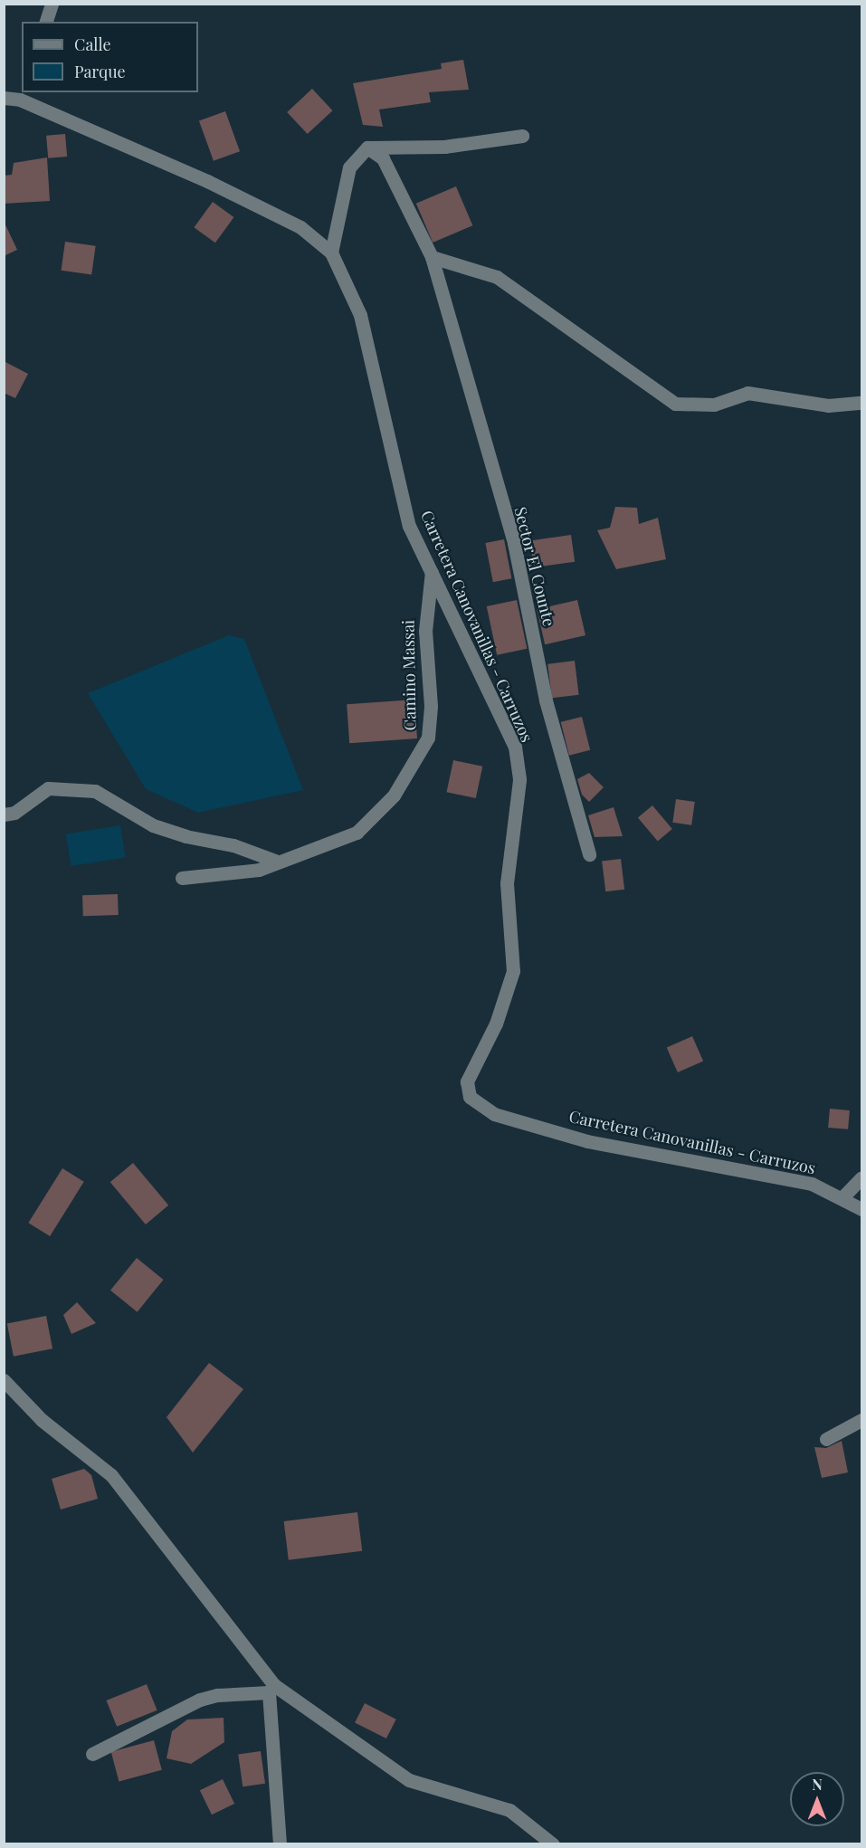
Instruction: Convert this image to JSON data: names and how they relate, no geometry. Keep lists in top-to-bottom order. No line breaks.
{"streets":{"street":["Sector El Counte","Carretera Canovanillas - Carruzos","Camino Massai"]},"crossings":[["Carretera Canovanillas - Carruzos","Camino Massai"]],"legend":["Calle","Parque"],"north":"top"}
